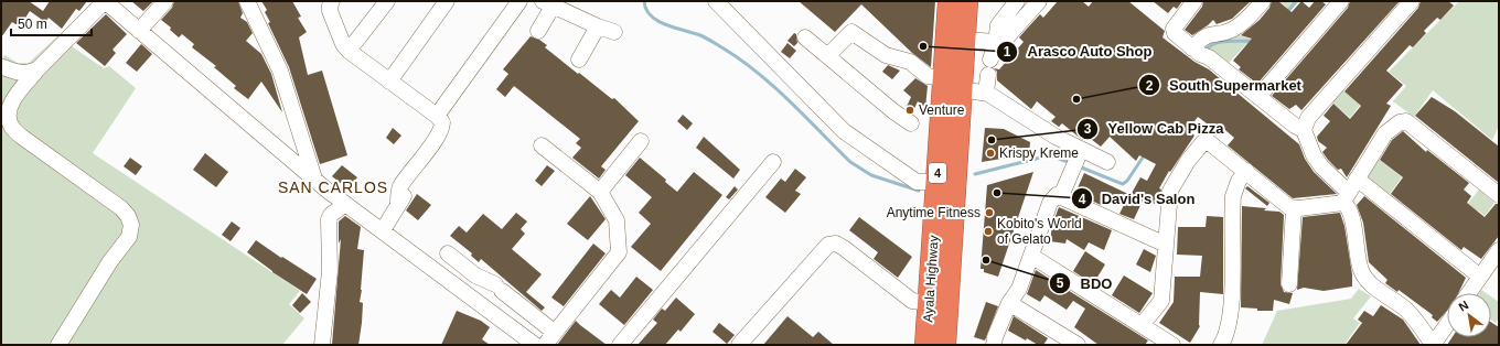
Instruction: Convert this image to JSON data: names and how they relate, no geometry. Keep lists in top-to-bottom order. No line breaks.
{"streets":{"highway":["4","Ayala Highway"]},"districts":["SAN CARLOS"],"places":["Arasco Auto Shop","South Supermarket","Venture","Yellow Cab Pizza","Krispy Kreme","David's Salon","Anytime Fitness","Kobito's World of Gelato","BDO"],"scale_bar":"50 m","north":"top left"}
